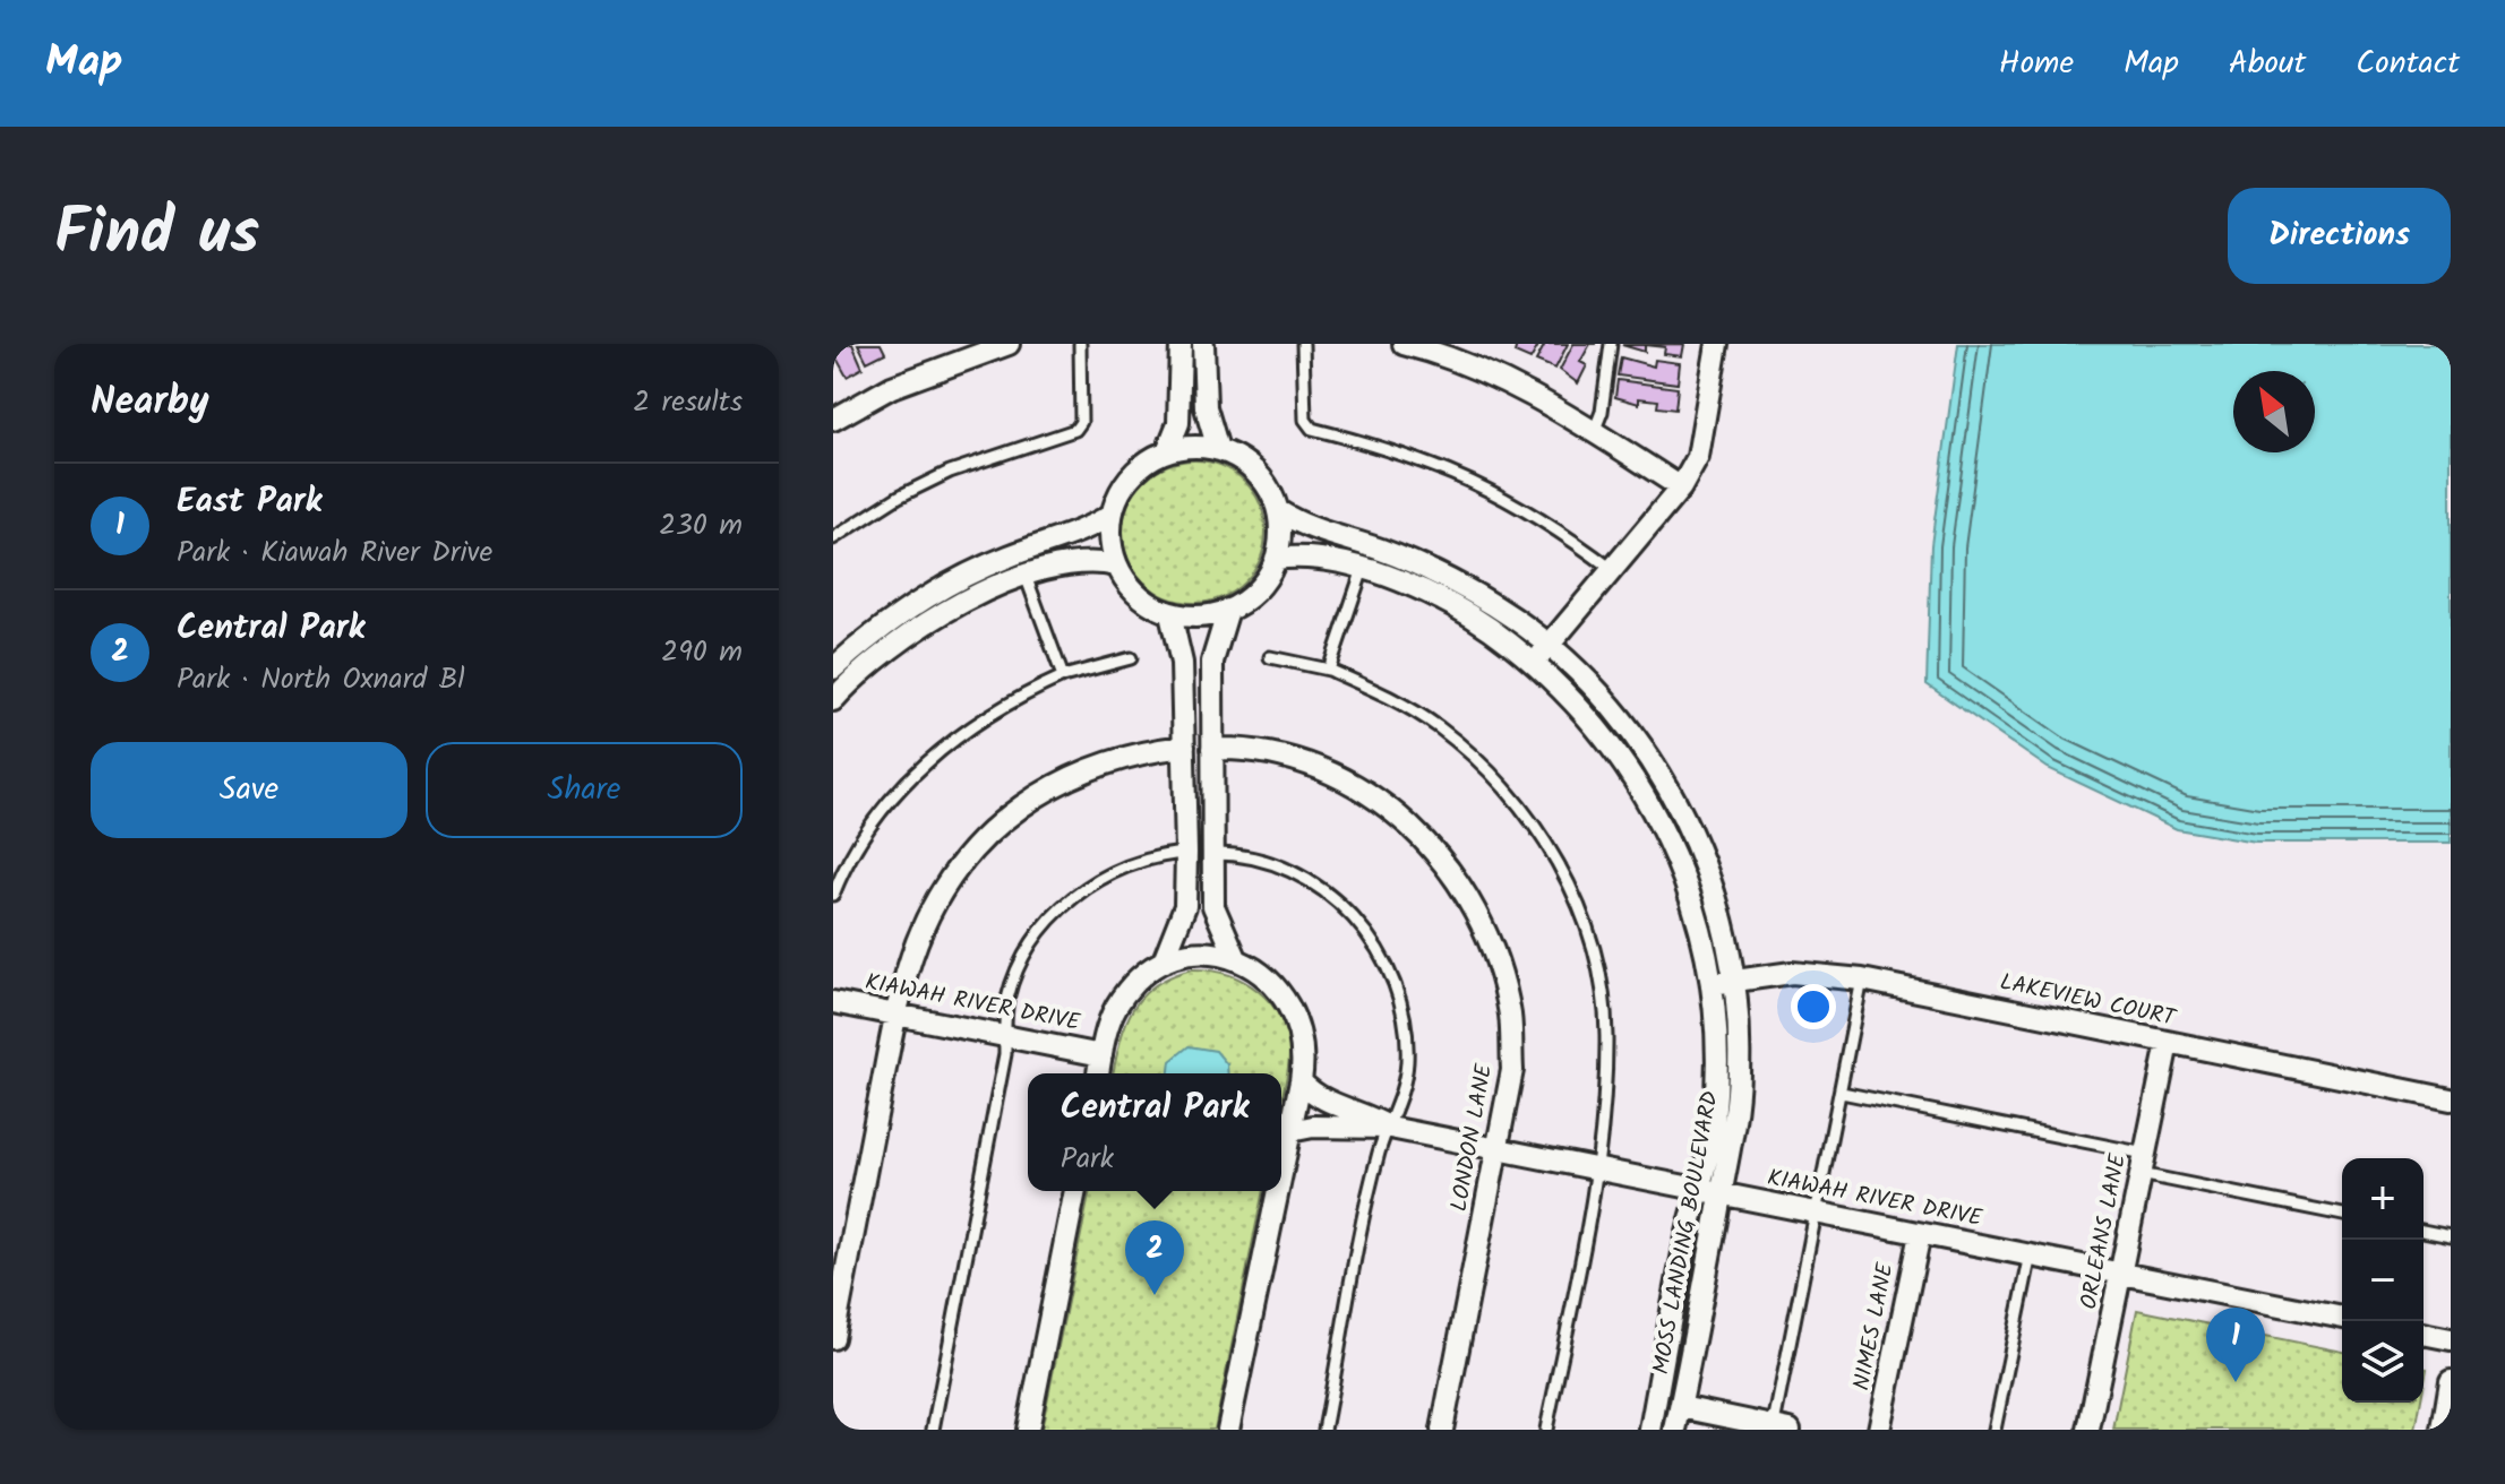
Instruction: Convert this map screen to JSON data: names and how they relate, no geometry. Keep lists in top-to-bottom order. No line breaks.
{"streets":{"street":["LAKEVIEW COURT","KIAWAH RIVER DRIVE","LONDON LANE","ORLEANS LANE","MOSS LANDING BOULEVARD","NIMES LANE"]},"crossings":[["LAKEVIEW COURT","ORLEANS LANE"],["LAKEVIEW COURT","MOSS LANDING BOULEVARD"],["KIAWAH RIVER DRIVE","LONDON LANE"],["KIAWAH RIVER DRIVE","ORLEANS LANE"],["KIAWAH RIVER DRIVE","MOSS LANDING BOULEVARD"],["KIAWAH RIVER DRIVE","NIMES LANE"]],"north":"top left","page":{"header":"Map","nav":["Home","Map","About","Contact"],"title":"Find us","buttons":["Directions",["Save","Share"]],"heading":["Nearby","2 results"],"list":[{"mark":"1","name":"East Park","note":"Park · Kiawah River Drive","value":"230 m"},{"mark":"2","name":"Central Park","note":"Park · North Oxnard Bl","value":"290 m"}],"popup":["Central Park","Park"],"map_buttons":["+","−"],"pins":["2","1"]}}
